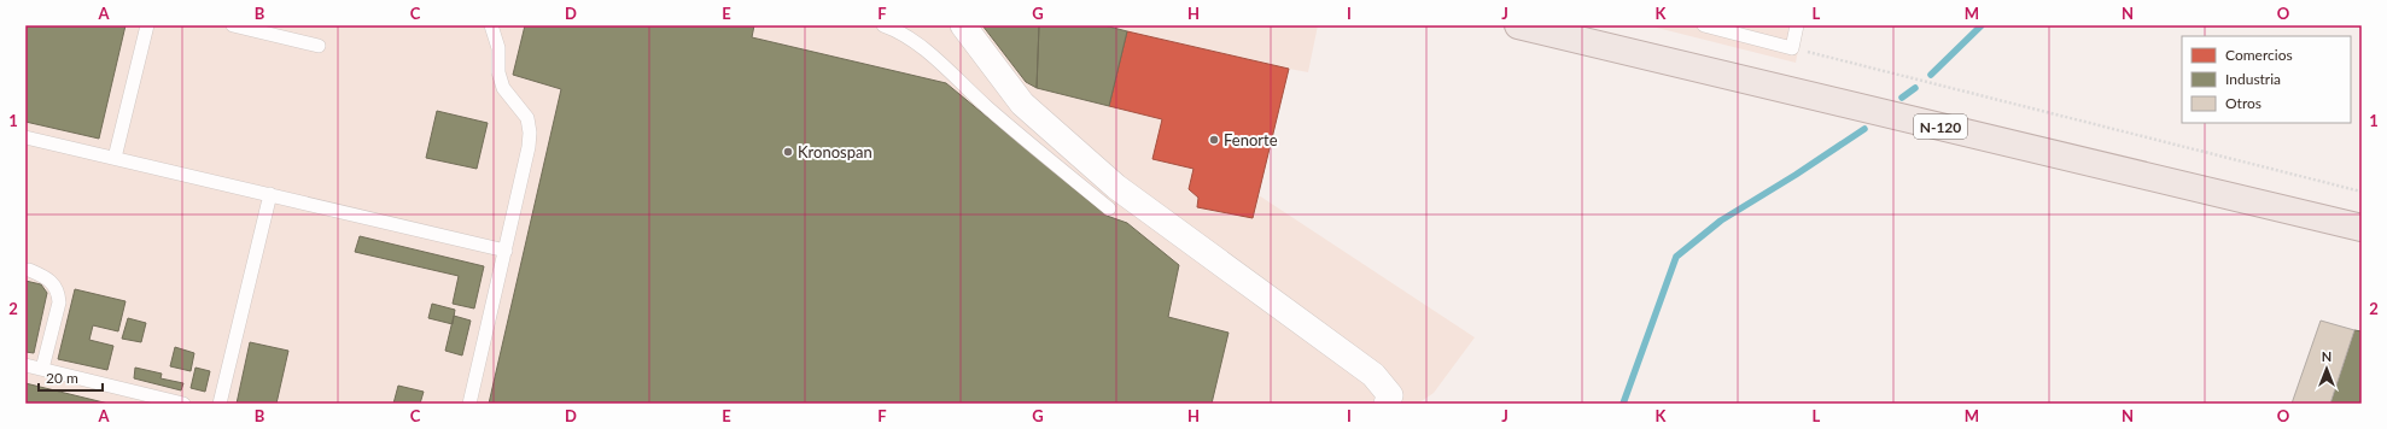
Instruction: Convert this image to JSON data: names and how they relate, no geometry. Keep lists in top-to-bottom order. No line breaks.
{"streets":{"highway":["N-120"]},"places":["Fenorte","Kronospan"],"legend":["Comercios","Industria","Otros"],"scale_bar":"20 m","north":"top","grid":{"columns":["A","B","C","D","E","F","G","H","I","J","K","L","M","N","O"],"rows":["1","2"]}}
